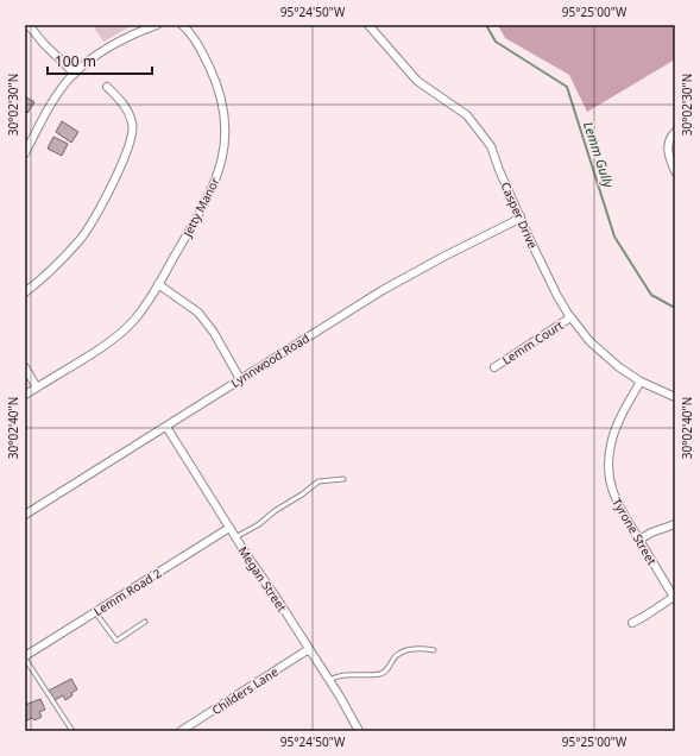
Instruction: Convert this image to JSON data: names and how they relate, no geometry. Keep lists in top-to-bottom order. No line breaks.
{"streets":{"street":["Jetty Manor","Casper Drive","Lemm Court","Lynnwood Road","Tyrone Street","Megan Street","Lemm Road 2","Childers Lane"]},"crossings":[["Casper Drive","Lemm Court"],["Casper Drive","Lynnwood Road"],["Casper Drive","Tyrone Street"],["Lynnwood Road","Megan Street"],["Megan Street","Lemm Road 2"],["Megan Street","Childers Lane"]],"water":["Lemm Gully"],"scale_bar":"100 m","coordinates":["95°24'50\"W","95°25'00\"W","30°02'30\"N","30°02'40\"N"]}
